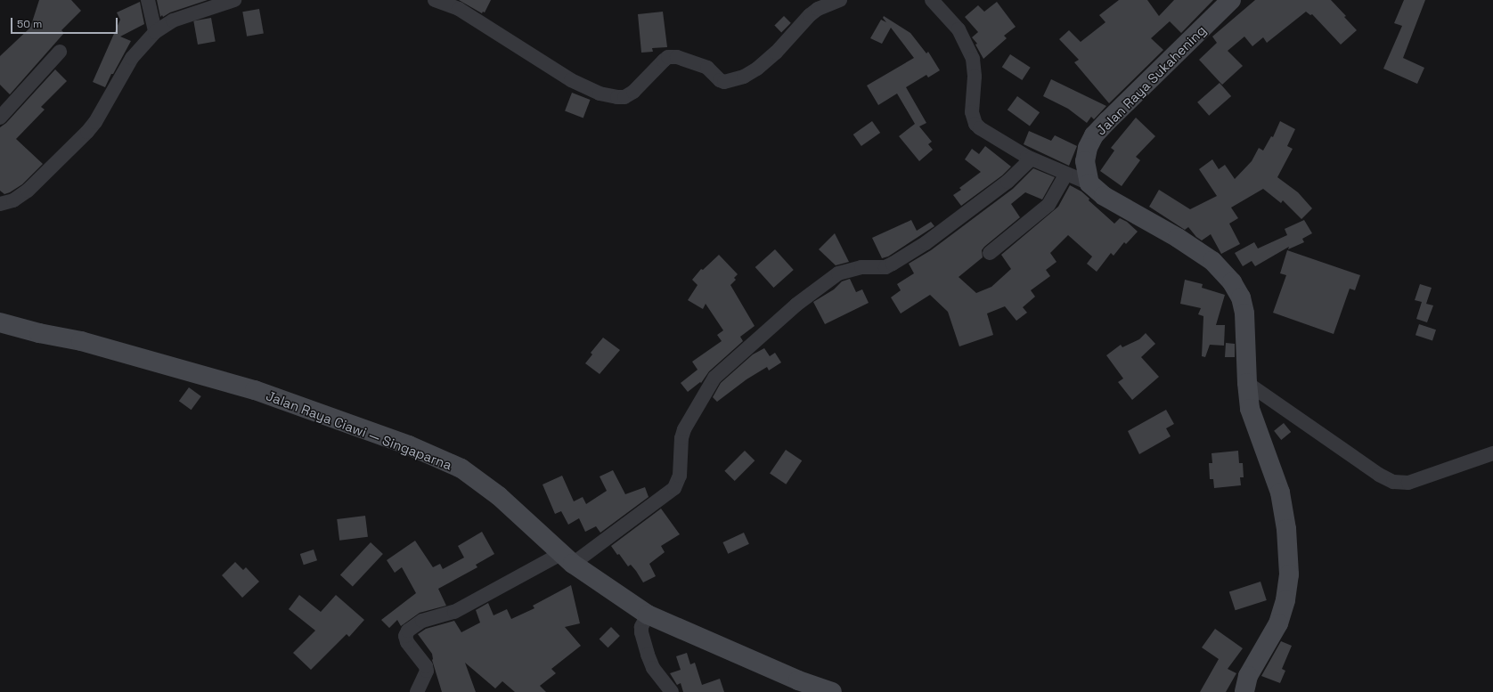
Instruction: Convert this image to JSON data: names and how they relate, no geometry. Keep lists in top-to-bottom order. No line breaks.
{"streets":{"main road":["Jalan Raya Sukahening","Jalan Raya Ciawi — Singaparna"]},"scale_bar":"50 m"}
